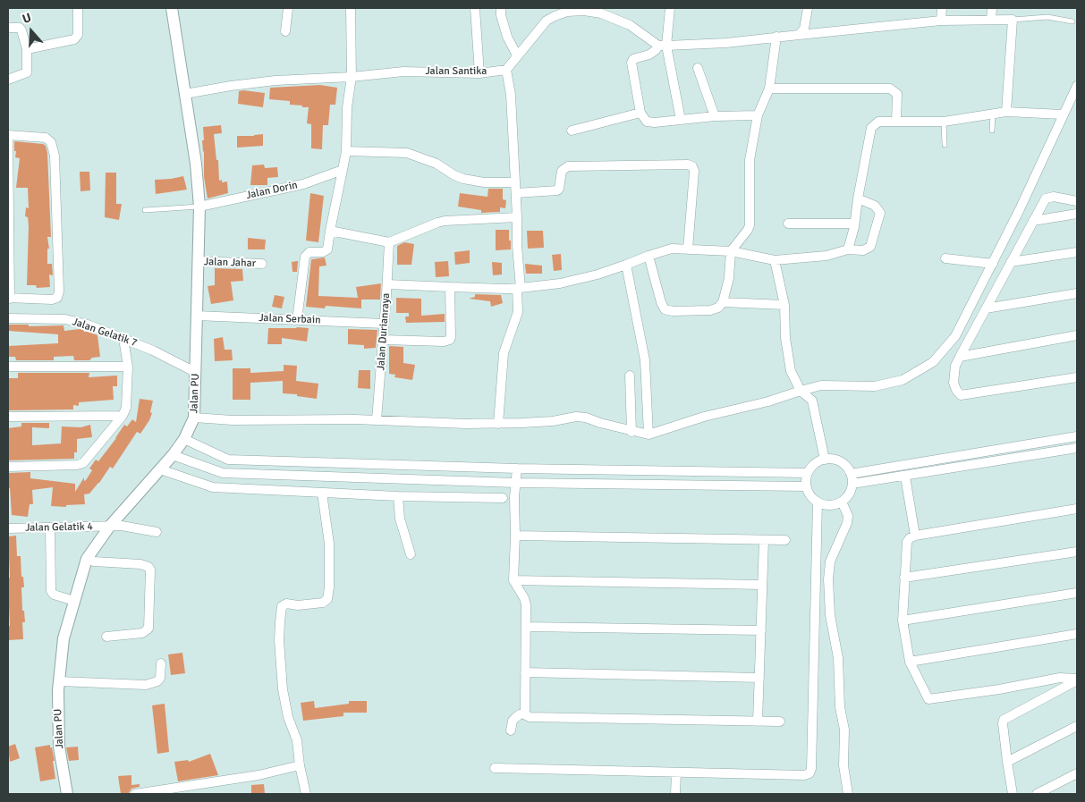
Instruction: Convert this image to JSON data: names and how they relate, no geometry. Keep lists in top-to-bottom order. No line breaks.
{"streets":{"street":["Jalan Santika","Jalan Dorin","Jalan Jahar","Jalan Serbain","Jalan Durianraya","Jalan Gelatik 7","Jalan PU","Jalan Gelatik 4"]},"crossings":[["Jalan Santika","Jalan PU"],["Jalan Dorin","Jalan PU"],["Jalan Jahar","Jalan PU"],["Jalan Serbain","Jalan Durianraya"],["Jalan Serbain","Jalan PU"],["Jalan Gelatik 7","Jalan PU"],["Jalan PU","Jalan Gelatik 4"]],"north":"top"}
